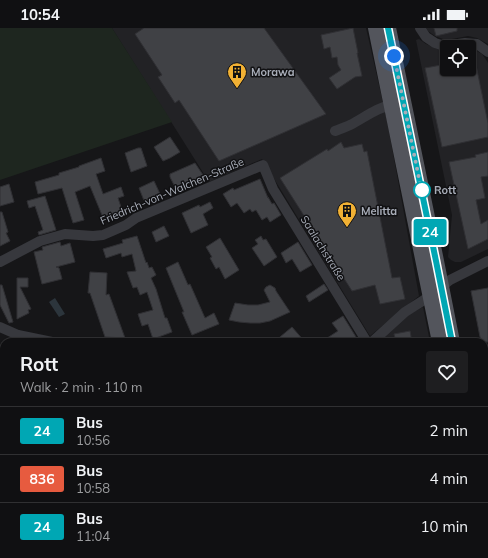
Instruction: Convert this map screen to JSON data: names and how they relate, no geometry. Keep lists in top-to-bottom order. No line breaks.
{"streets":{"street":["Friedrich-von-Walchen-Straße","Saalachstraße"]},"crossings":[["Friedrich-von-Walchen-Straße","Saalachstraße"]],"places":{"building":["Morawa","Melitta"],"other":["Rott"]},"lines":["bus line 24"],"page":{"status":"10:54","on_map":"24","heading":["Rott","Walk · 2 min · 110 m"],"list":[{"mark":"24","name":"Bus","note":"10:56","value":"2 min"},{"mark":"836","name":"Bus","note":"10:58","value":"4 min"},{"mark":"24","name":"Bus","note":"11:04","value":"10 min"}]}}
